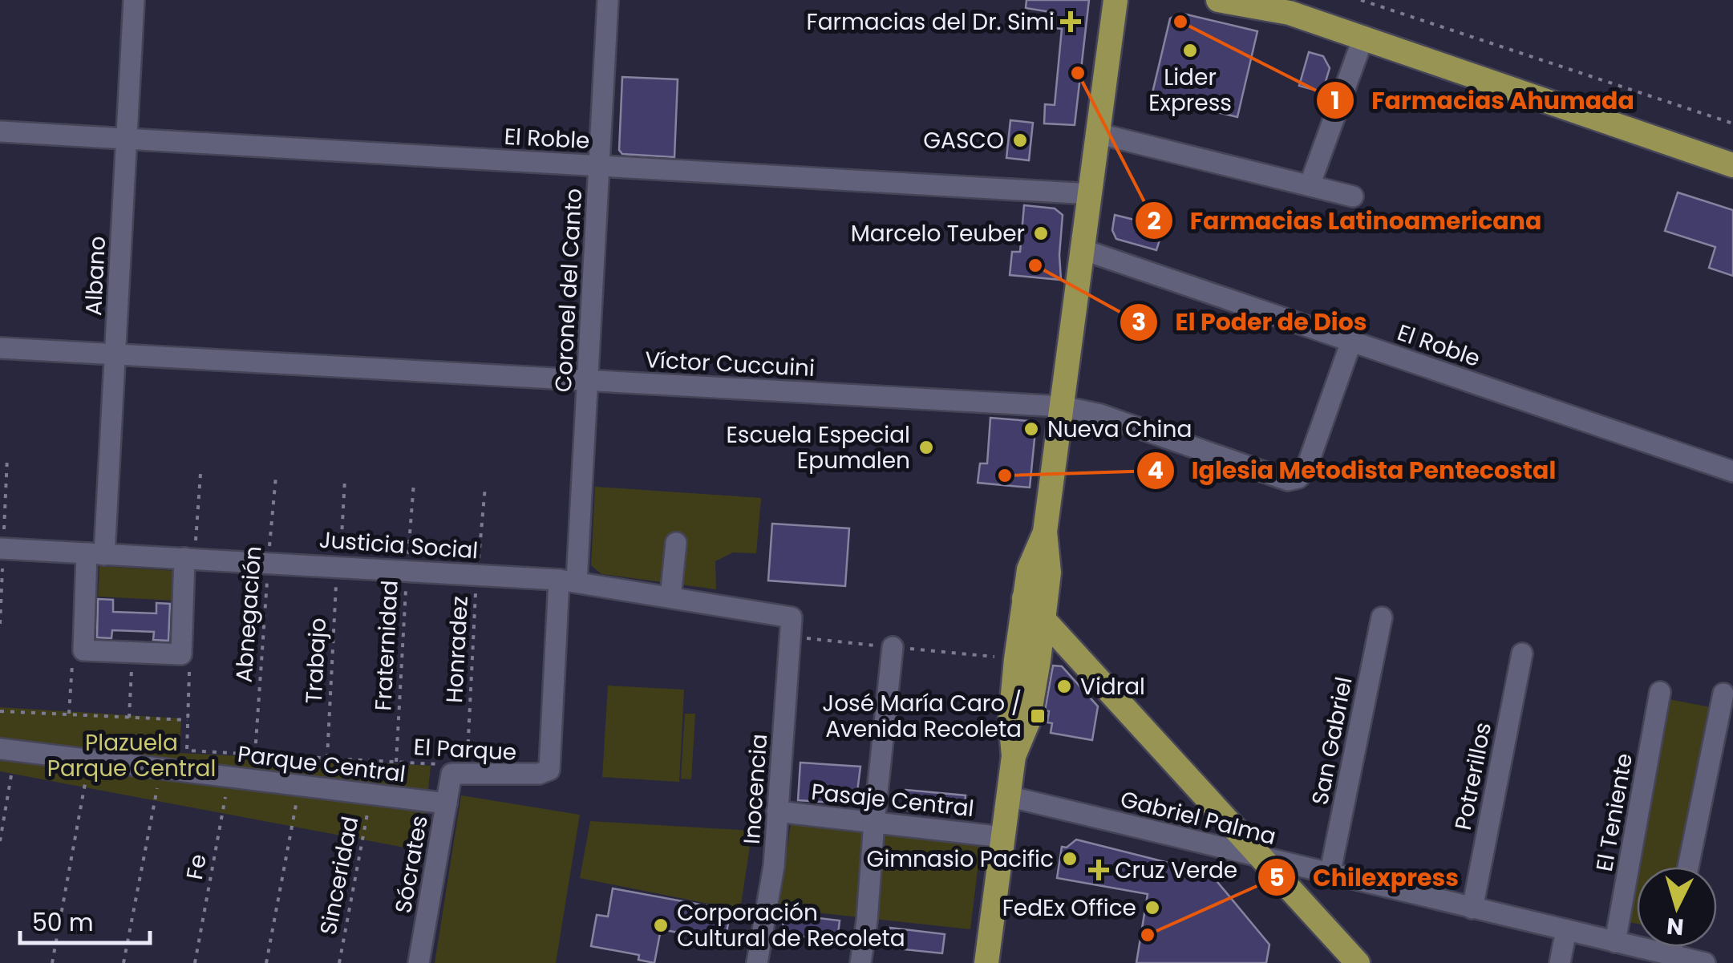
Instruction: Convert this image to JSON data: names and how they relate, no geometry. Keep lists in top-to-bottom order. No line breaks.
{"streets":{"street":["El Roble","Albano","Coronel del Canto","Víctor Cuccuini","Justicia Social","San Gabriel","Parque Central","Potrerillos","Inocencia","Pasaje Central","El Teniente","Gabriel Palma","Sócrates"],"path":["Abnegación","Fraternidad","Honradez","Trabajo","El Parque","Fe","Sinceridad"]},"crossings":[["El Roble","Albano"],["El Roble","Coronel del Canto"],["El Roble","Víctor Cuccuini"],["Albano","Víctor Cuccuini"],["Albano","Justicia Social"],["Coronel del Canto","Víctor Cuccuini"],["Coronel del Canto","Justicia Social"],["Coronel del Canto","Honradez"],["Coronel del Canto","El Parque"],["Coronel del Canto","Sócrates"],["Justicia Social","Abnegación"],["Justicia Social","Fraternidad"],["Justicia Social","Honradez"],["Justicia Social","Trabajo"],["Justicia Social","Inocencia"],["Abnegación","El Parque"],["Fraternidad","El Parque"],["Honradez","El Parque"],["Honradez","Sócrates"],["Trabajo","El Parque"],["San Gabriel","Gabriel Palma"],["El Parque","Sócrates"],["Parque Central","Sócrates"],["Parque Central","Fe"],["Parque Central","Sinceridad"],["Potrerillos","Gabriel Palma"],["Inocencia","Pasaje Central"],["El Teniente","Gabriel Palma"]],"parks":["Plazuela Parque Central"],"places":{"health":["Farmacias del Dr. Simi","Cruz Verde"],"other":["Farmacias Ahumada","Lider Express","Farmacias Latinoamericana","GASCO","Marcelo Teuber","El Poder de Dios","Nueva China","Escuela Especial Epumalen","Iglesia Metodista Pentecostal","Vidral","Gimnasio Pacific","FedEx Office","Corporación Cultural de Recoleta","Chilexpress"],"transit":["José María Caro / Avenida Recoleta"]},"scale_bar":"50 m","north":"bottom"}
